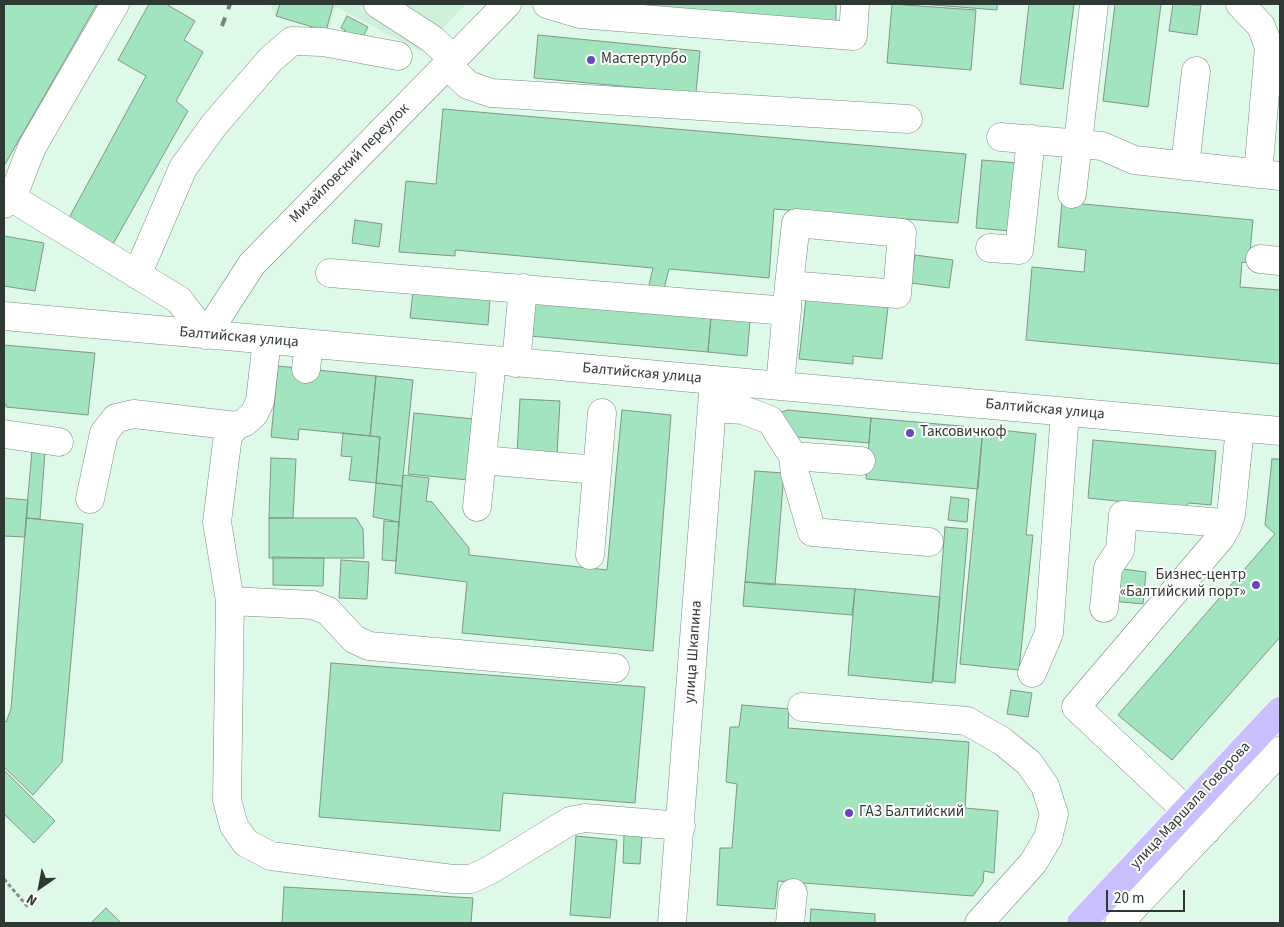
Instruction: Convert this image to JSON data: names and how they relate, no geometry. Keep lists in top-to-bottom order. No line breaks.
{"streets":{"main road":["улица Маршала Говорова"],"street":["Михайловский переулок","Балтийская улица","улица Шкапина"]},"crossings":[["Михайловский переулок","Балтийская улица"],["Балтийская улица","улица Шкапина"]],"places":["Мастертурбо","Таксовичкоф","Бизнес-центр «Балтийский порт»","ГАЗ Балтийский"],"scale_bar":"20 m","north":"bottom left"}
